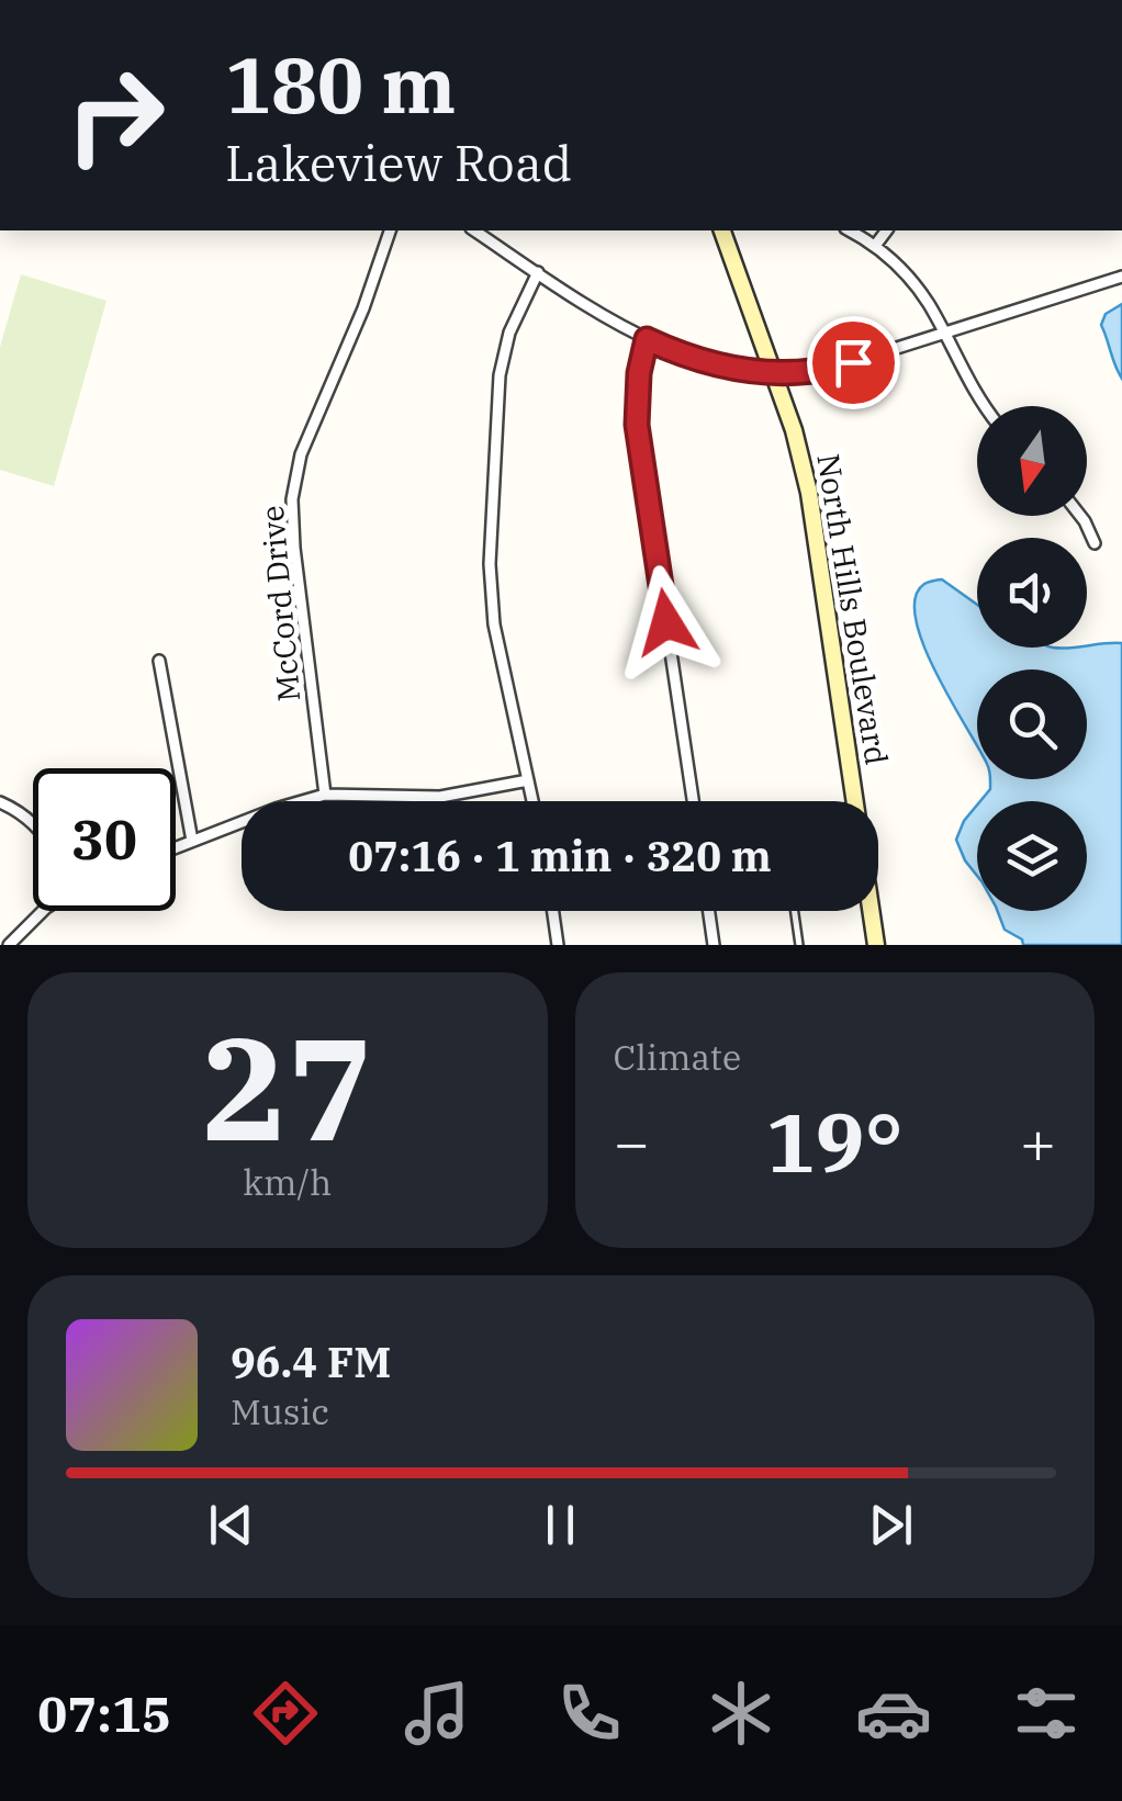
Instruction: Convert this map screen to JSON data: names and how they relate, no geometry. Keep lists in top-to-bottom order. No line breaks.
{"streets":{"street":["McCord Drive","North Hills Boulevard"]},"north":"bottom","page":{"turn":["180 m","Lakeview Road"],"limit":"30","trip":"07:16 · 1 min · 320 m","tile":[["27","km/h"],"Climate"],"heat":["−","19°","+"],"song":["96.4 FM","Music"],"tabs":"07:15"}}
